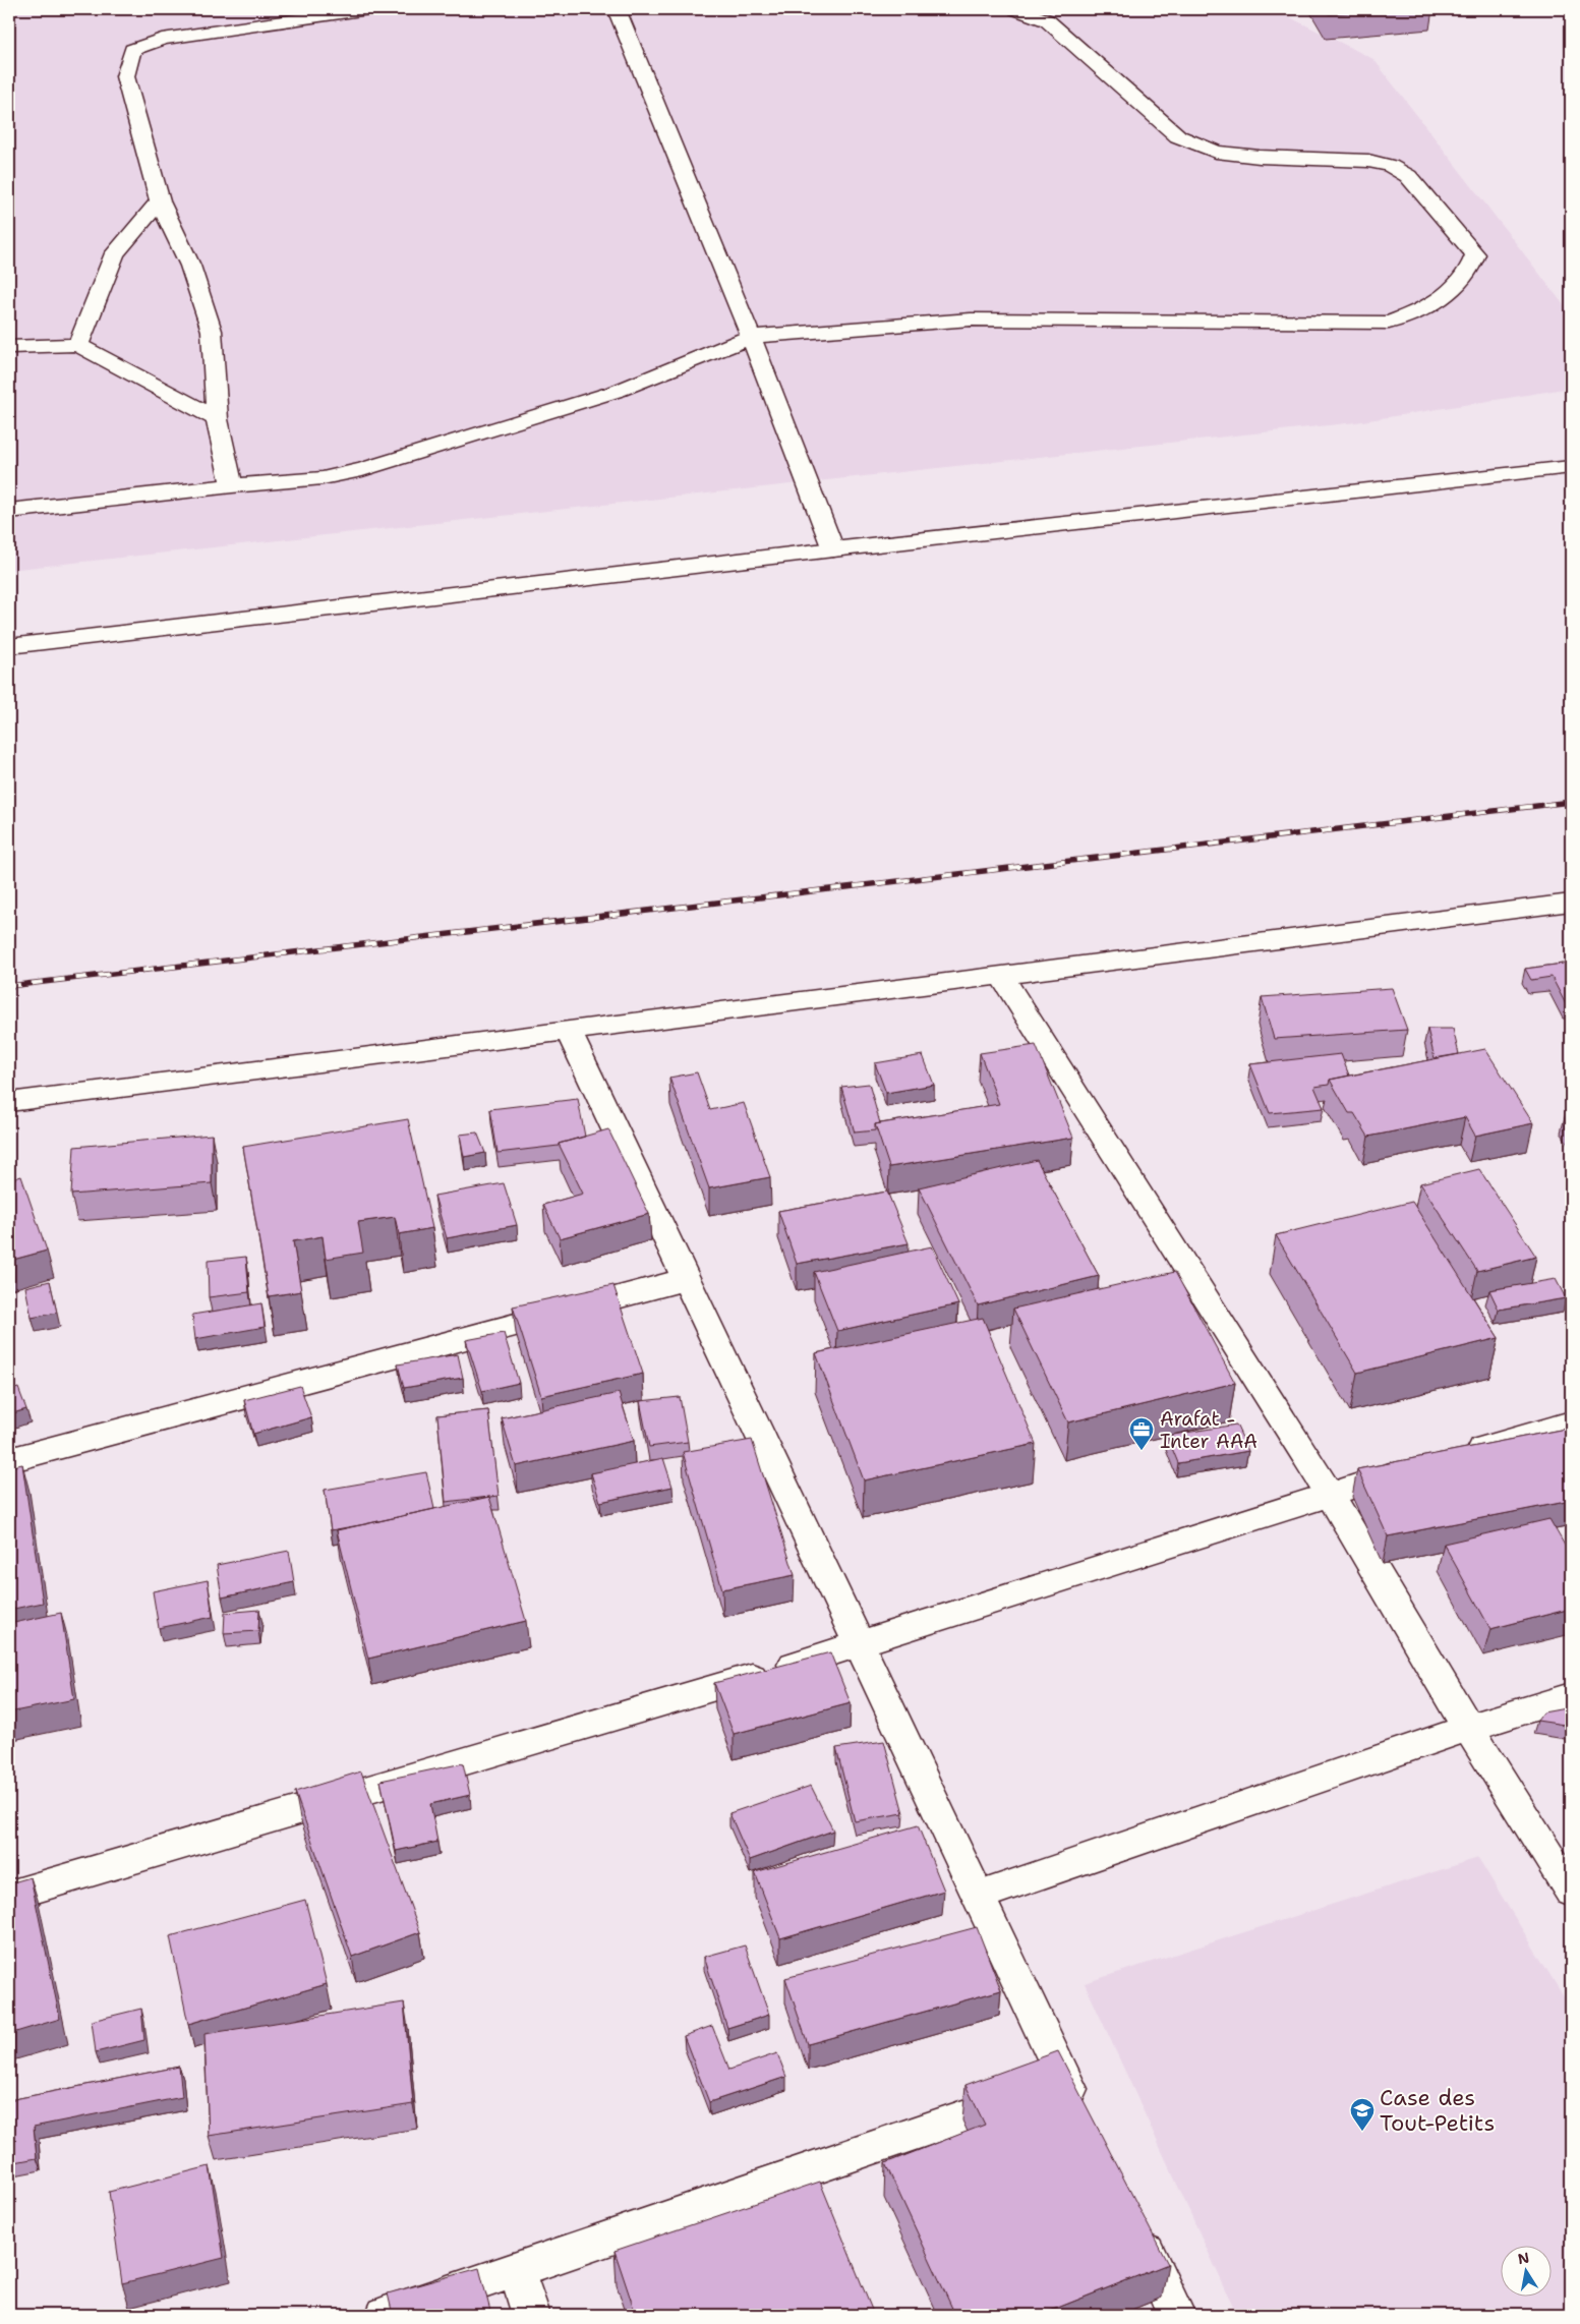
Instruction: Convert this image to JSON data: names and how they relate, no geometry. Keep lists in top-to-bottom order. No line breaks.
{"places":{"office":["Arafat - Inter AAA"],"school or university":["Case des Tout-Petits"]},"north":"top"}
